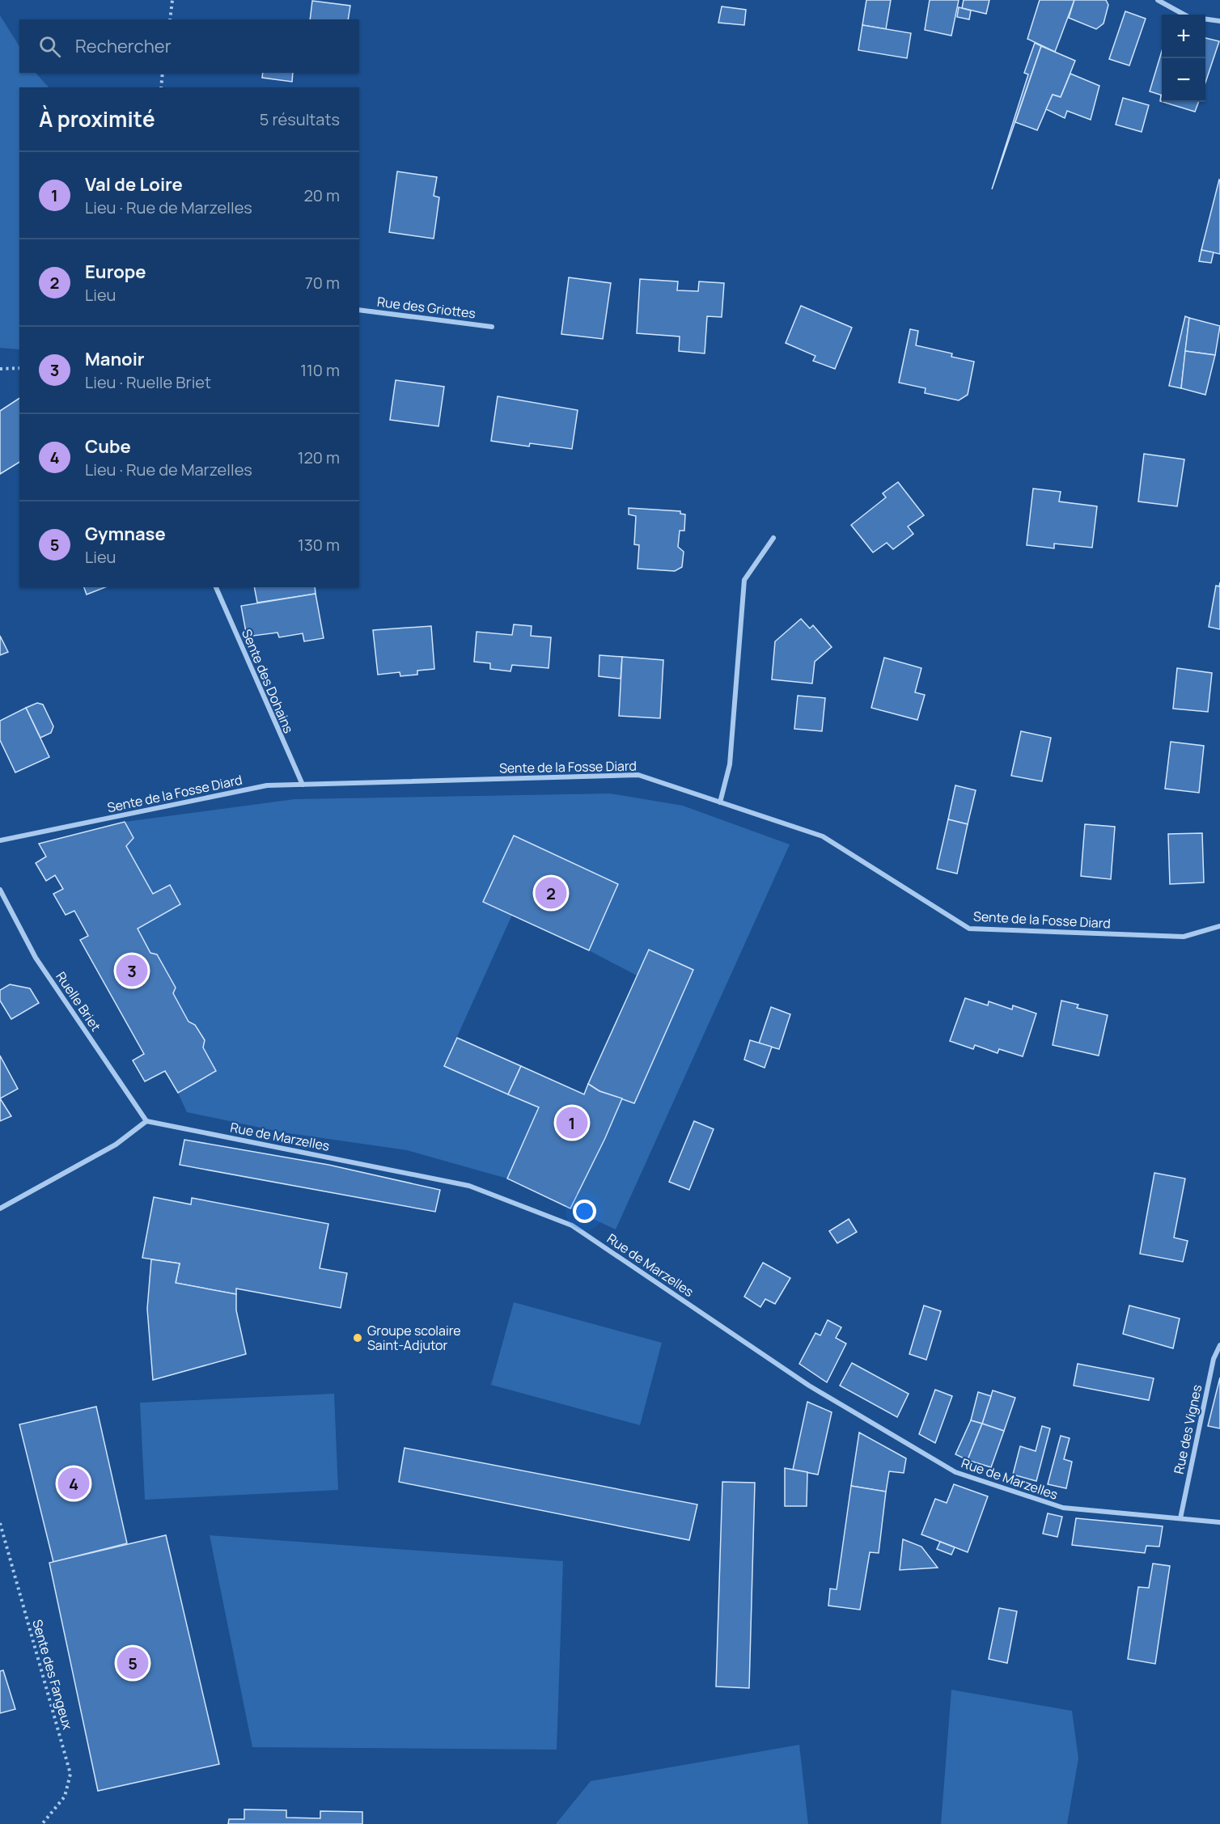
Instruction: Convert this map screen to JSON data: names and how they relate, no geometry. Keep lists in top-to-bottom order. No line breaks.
{"streets":{"street":["Rue des Griottes","Sente des Dohains","Sente de la Fosse Diard","Ruelle Briet","Rue de Marzelles","Rue des Vignes"],"path":["Sente des Fangeux"]},"crossings":[["Sente des Dohains","Sente de la Fosse Diard"],["Ruelle Briet","Rue de Marzelles"],["Rue de Marzelles","Rue des Vignes"]],"places":["Groupe scolaire Saint-Adjutor"],"page":{"map_buttons":["+","−"],"search":"Rechercher","heading":["À proximité","5 résultats"],"list":[{"mark":"1","name":"Val de Loire","note":"Lieu · Rue de Marzelles","value":"20 m"},{"mark":"2","name":"Europe","note":"Lieu","value":"70 m"},{"mark":"3","name":"Manoir","note":"Lieu · Ruelle Briet","value":"110 m"},{"mark":"4","name":"Cube","note":"Lieu · Rue de Marzelles","value":"120 m"},{"mark":"5","name":"Gymnase","note":"Lieu","value":"130 m"}],"pins":["2","3","1","4","5"]}}
